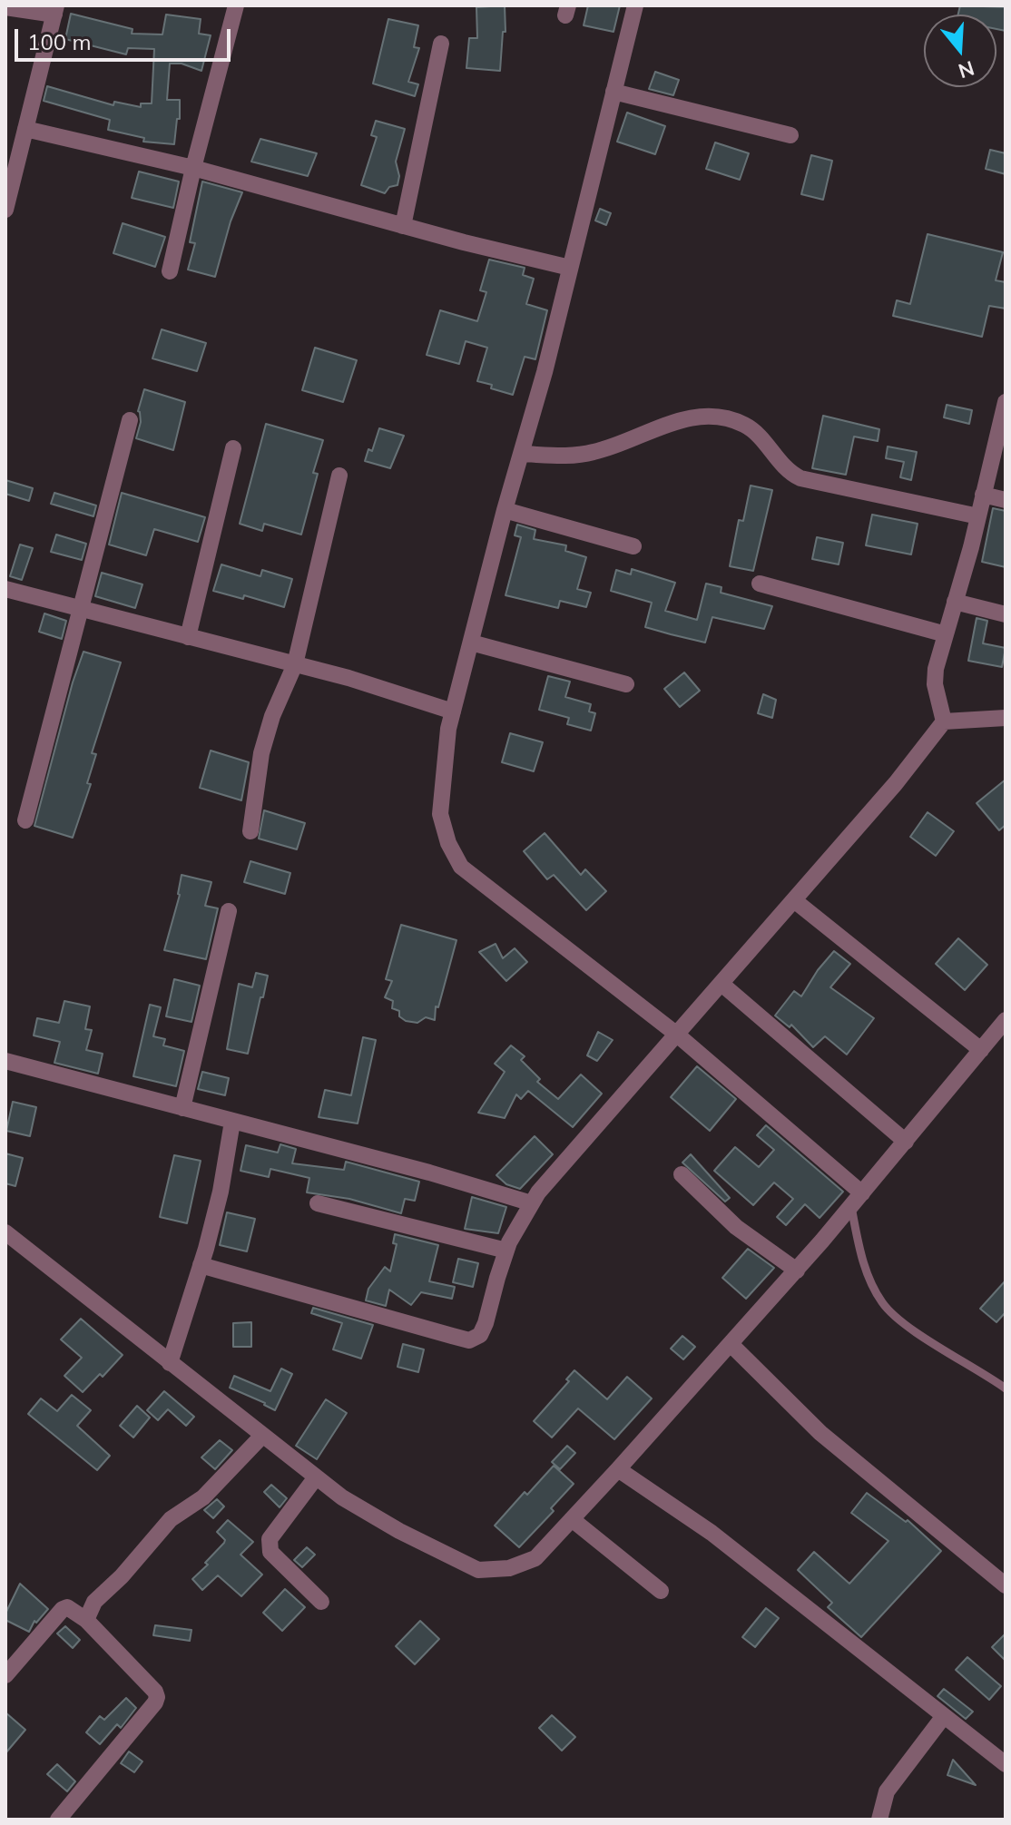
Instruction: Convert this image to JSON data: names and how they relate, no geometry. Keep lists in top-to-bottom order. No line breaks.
{"scale_bar":"100 m","north":"bottom"}
